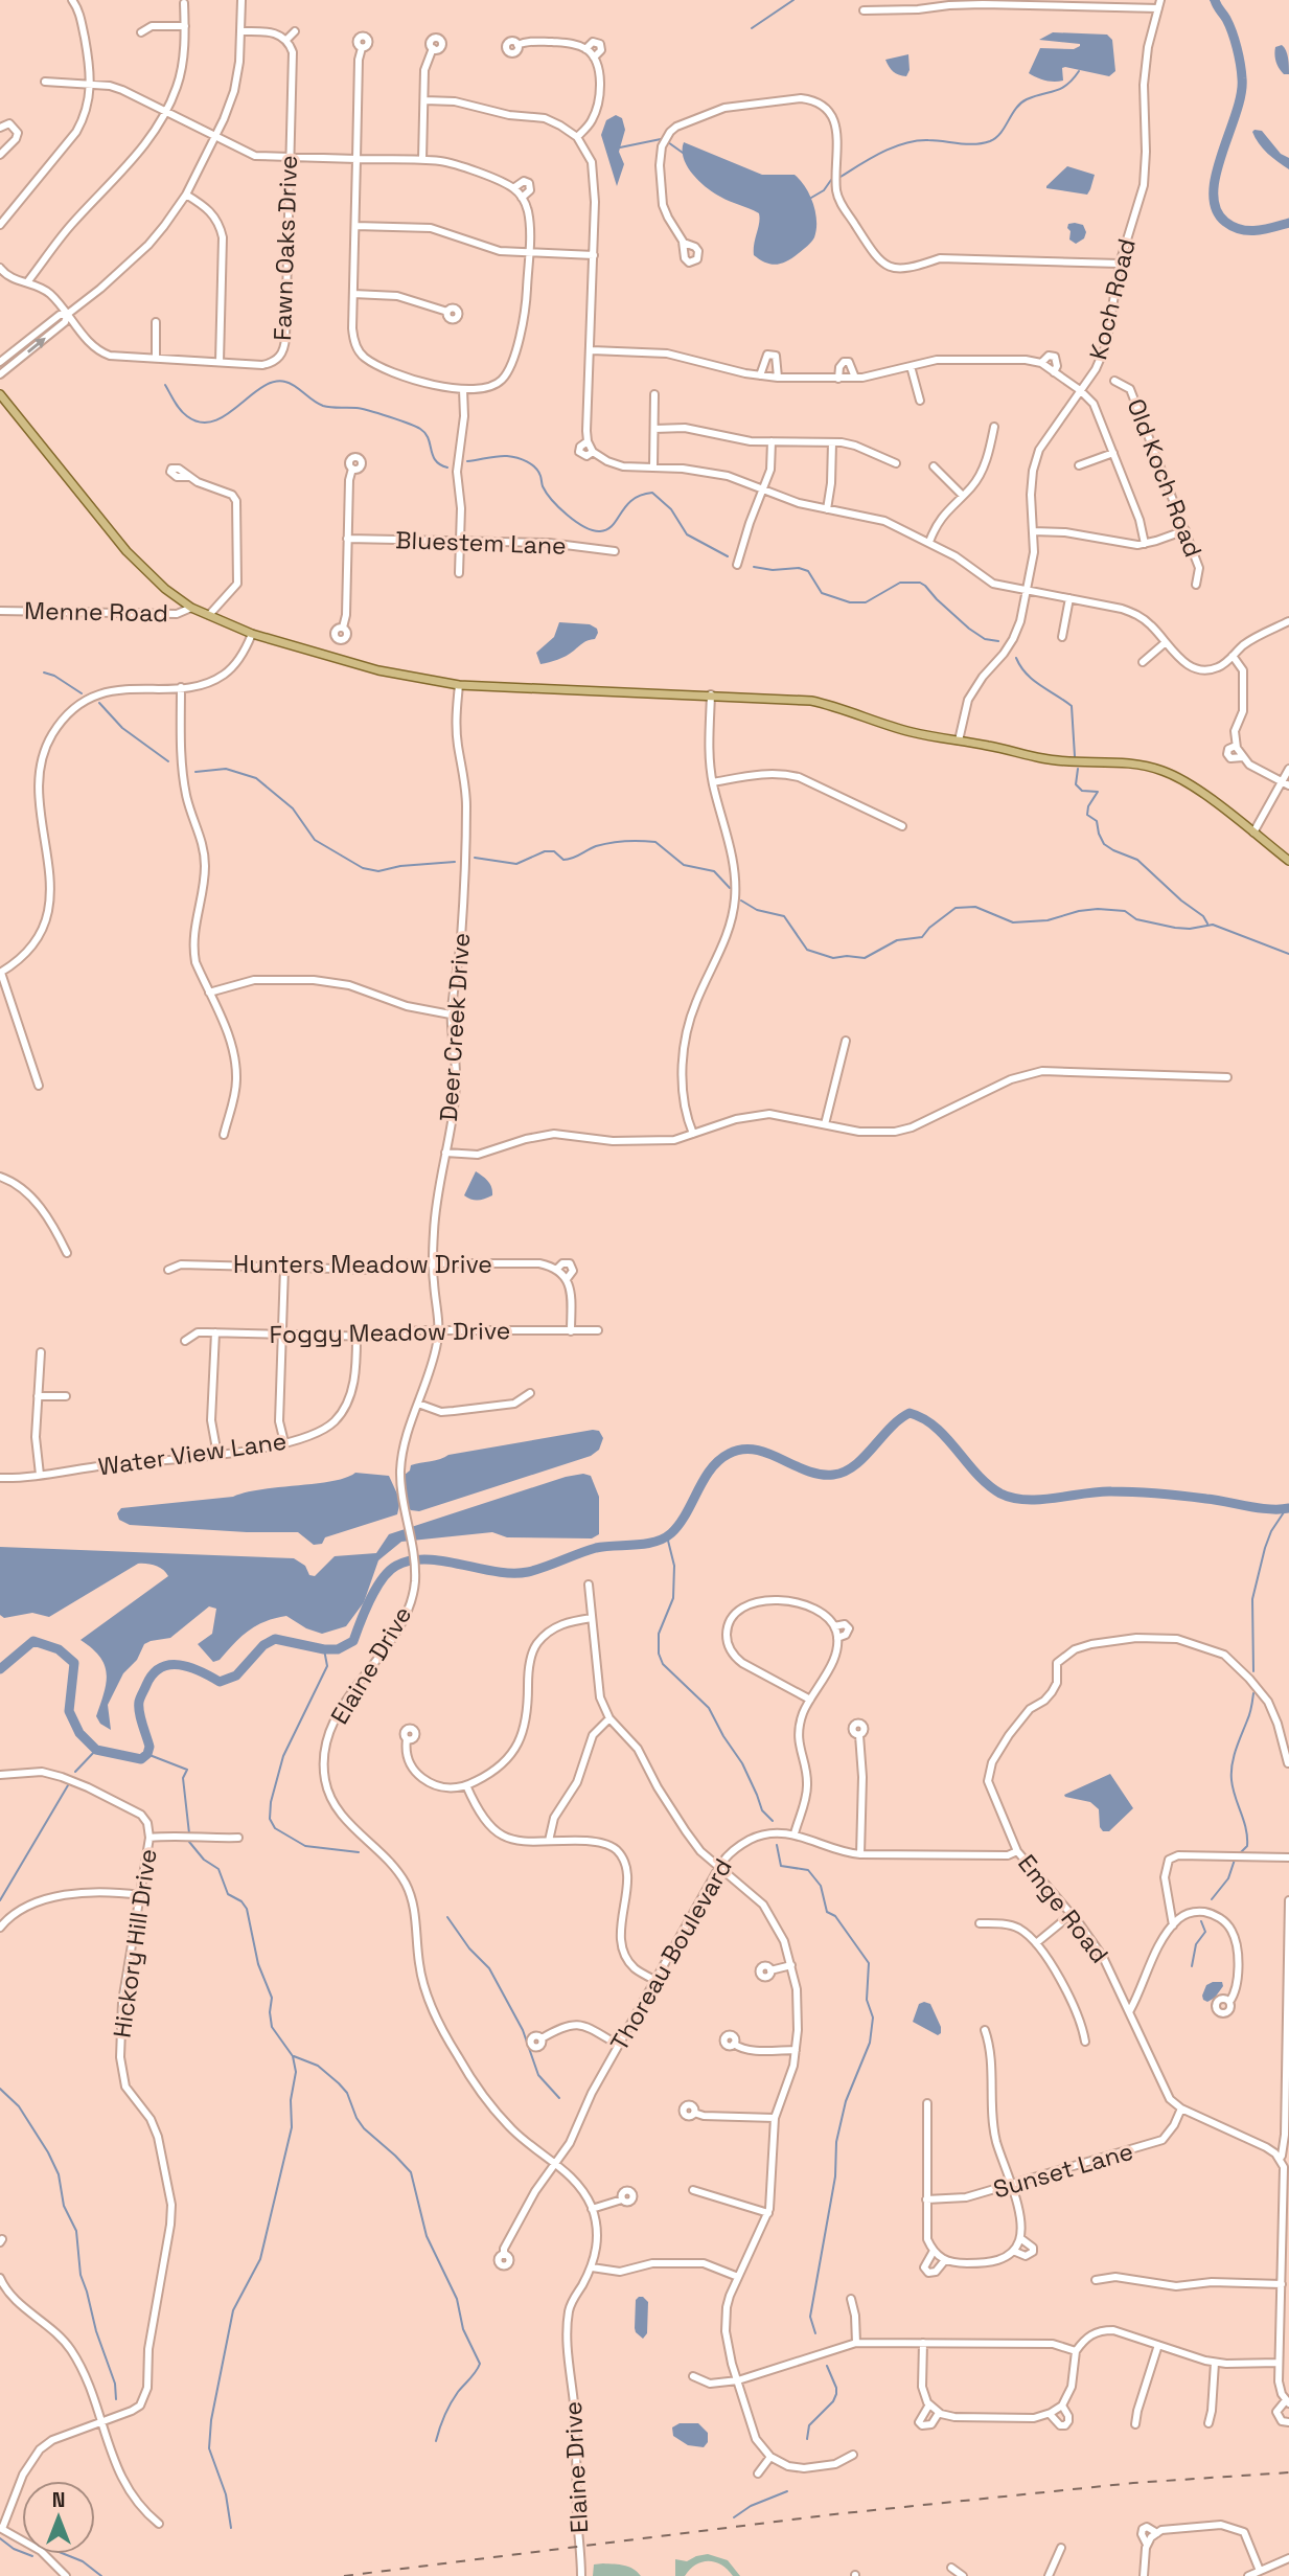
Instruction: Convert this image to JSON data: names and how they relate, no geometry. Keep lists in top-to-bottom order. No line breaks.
{"streets":{"street":["Fawn Oaks Drive","Koch Road","Old Koch Road","Bluestem Lane","Menne Road","Deer Creek Drive","Hunters Meadow Drive","Foggy Meadow Drive","Water View Lane","Elaine Drive","Emge Road","Hickory Hill Drive","Thoreau Boulevard","Sunset Lane"]},"crossings":[["Deer Creek Drive","Hunters Meadow Drive"],["Deer Creek Drive","Foggy Meadow Drive"],["Deer Creek Drive","Elaine Drive"],["Foggy Meadow Drive","Water View Lane"],["Elaine Drive","Thoreau Boulevard"],["Emge Road","Thoreau Boulevard"],["Emge Road","Sunset Lane"]],"north":"top"}
